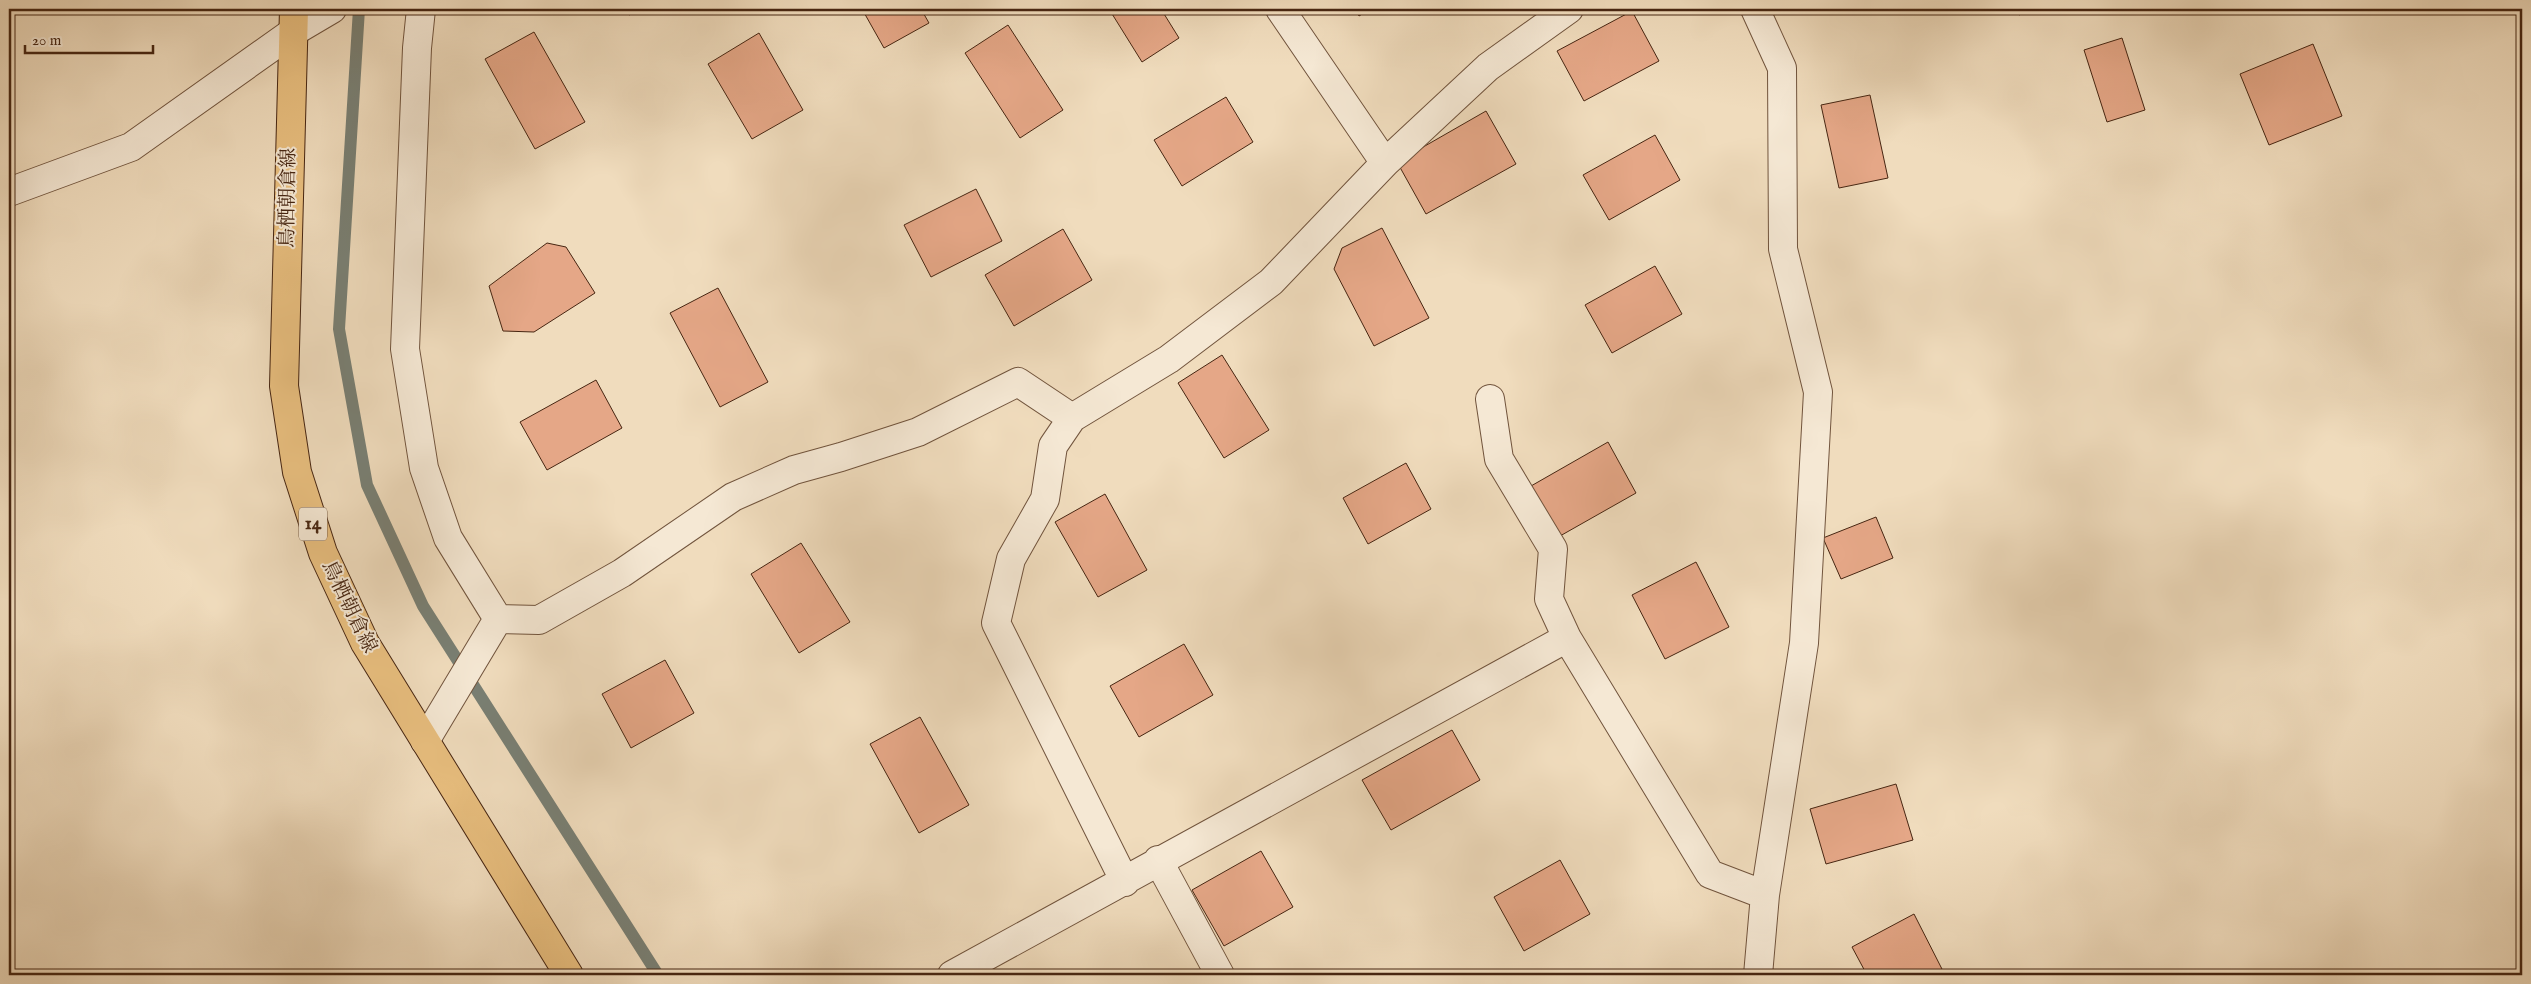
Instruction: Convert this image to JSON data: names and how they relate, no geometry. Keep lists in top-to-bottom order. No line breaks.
{"streets":{"main road":["鳥栖朝倉線","14"]},"scale_bar":"20 m"}
